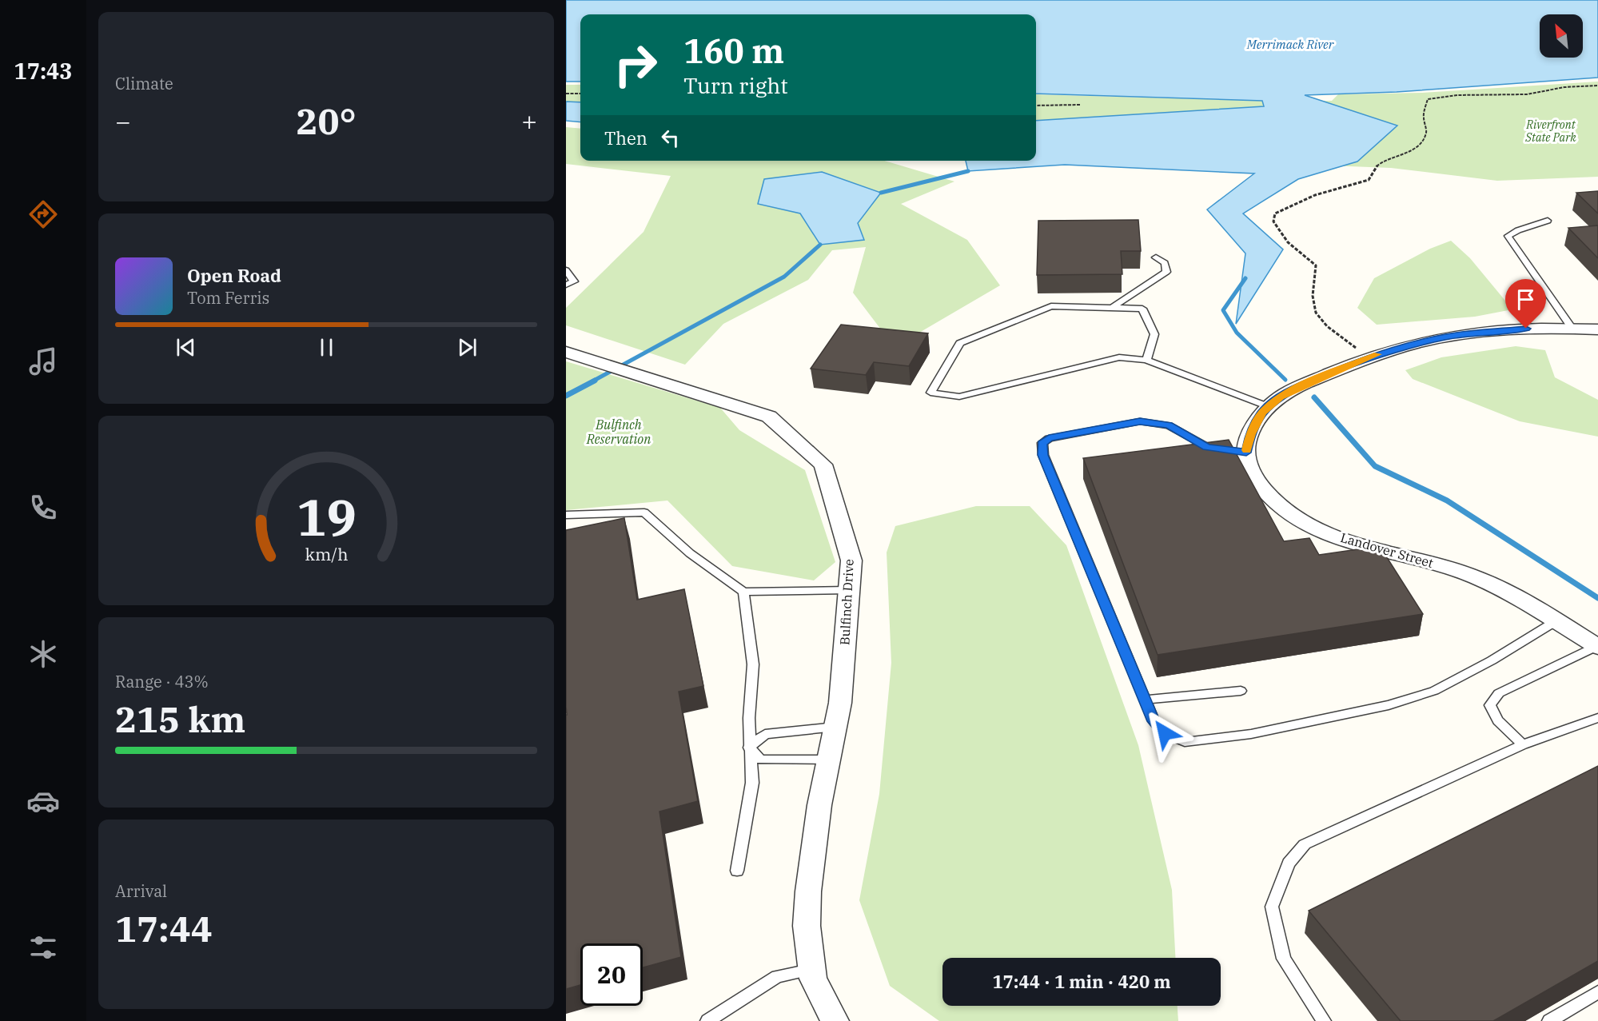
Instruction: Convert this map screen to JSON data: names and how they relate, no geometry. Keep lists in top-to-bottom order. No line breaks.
{"streets":{"street":["Landover Street","Bulfinch Drive"]},"water":["Merrimack River"],"parks":["Riverfront State Park","Bulfinch Reservation"],"north":"top left","page":{"tabs":"17:43","tile":["Climate",["Range · 43%","215 km"],["Arrival","17:44"]],"turn":["160 m","Turn right"],"heat":["−","20°","+"],"then":"Then","song":["Open Road","Tom Ferris"],"limit":"20","trip":"17:44 · 1 min · 420 m","gauge":["19","km/h"]}}
